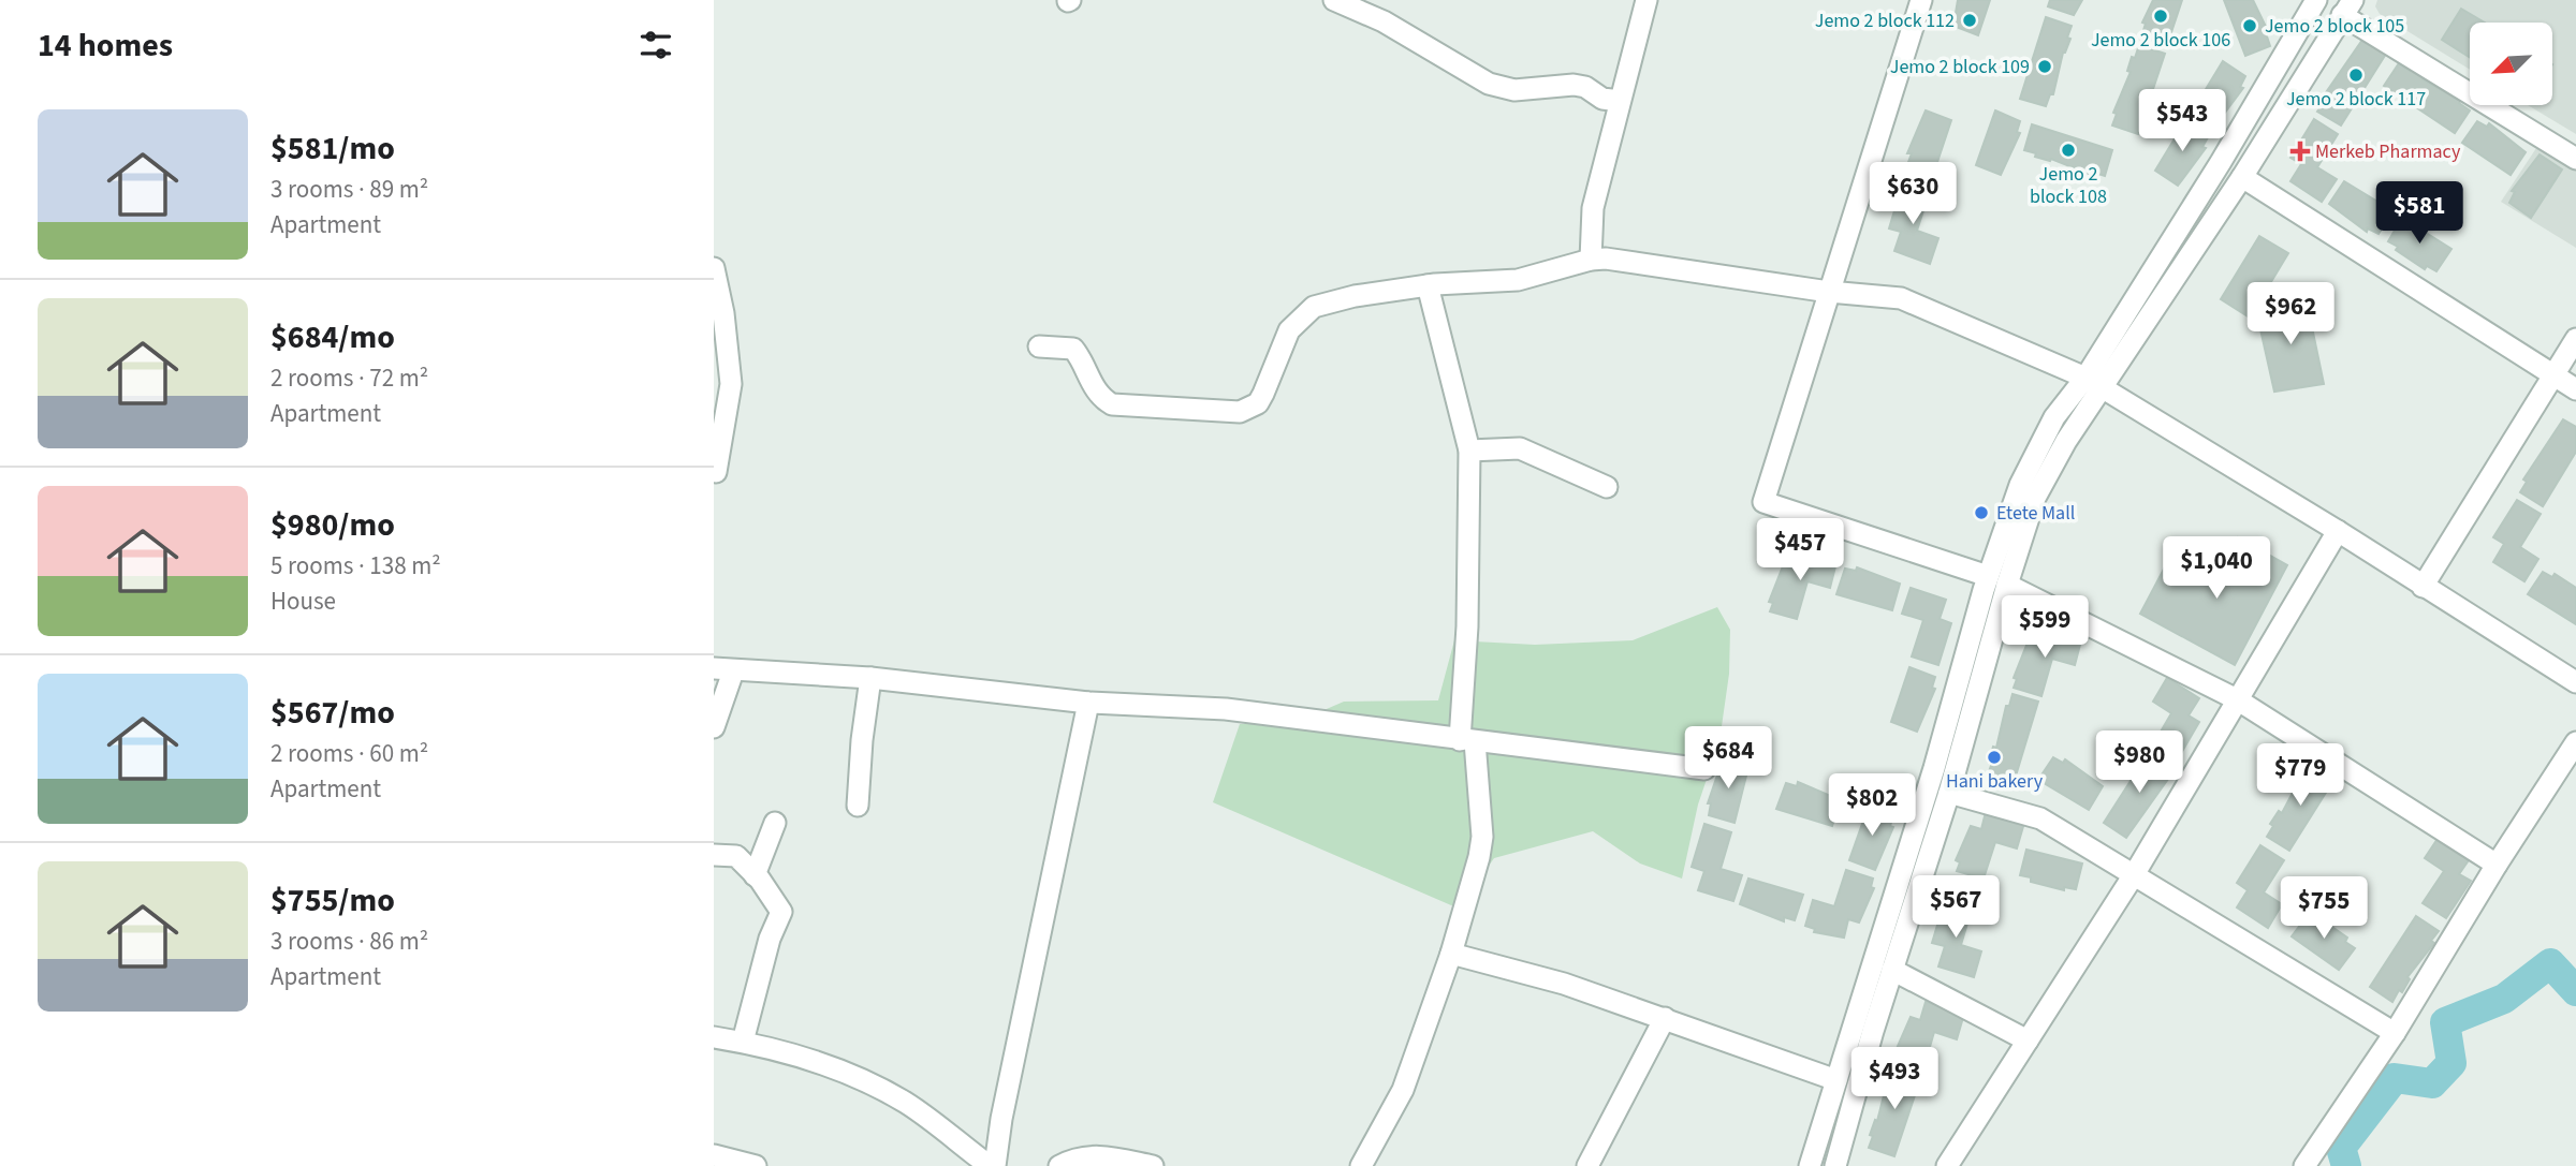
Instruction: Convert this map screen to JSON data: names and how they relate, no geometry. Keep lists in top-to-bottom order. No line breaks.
{"places":{"other":["Jemo 2 block 106","Jemo 2 block 112","Jemo 2 block 105","Jemo 2 block 109","Jemo 2 block 117","Jemo 2 block 108","Etete Mall","Hani bakery"],"health":["Merkeb Pharmacy"]},"north":"bottom left","page":{"heading":"14 homes","price":["$543","$630","$581","$962","$457","$1,040","$599","$684","$980","$779","$802","$567","$755","$493"],"list":[{"name":"$581/mo","note":"3 rooms · 89 m² · Apartment"},{"name":"$684/mo","note":"2 rooms · 72 m² · Apartment"},{"name":"$980/mo","note":"5 rooms · 138 m² · House"},{"name":"$567/mo","note":"2 rooms · 60 m² · Apartment"},{"name":"$755/mo","note":"3 rooms · 86 m² · Apartment"}]}}
